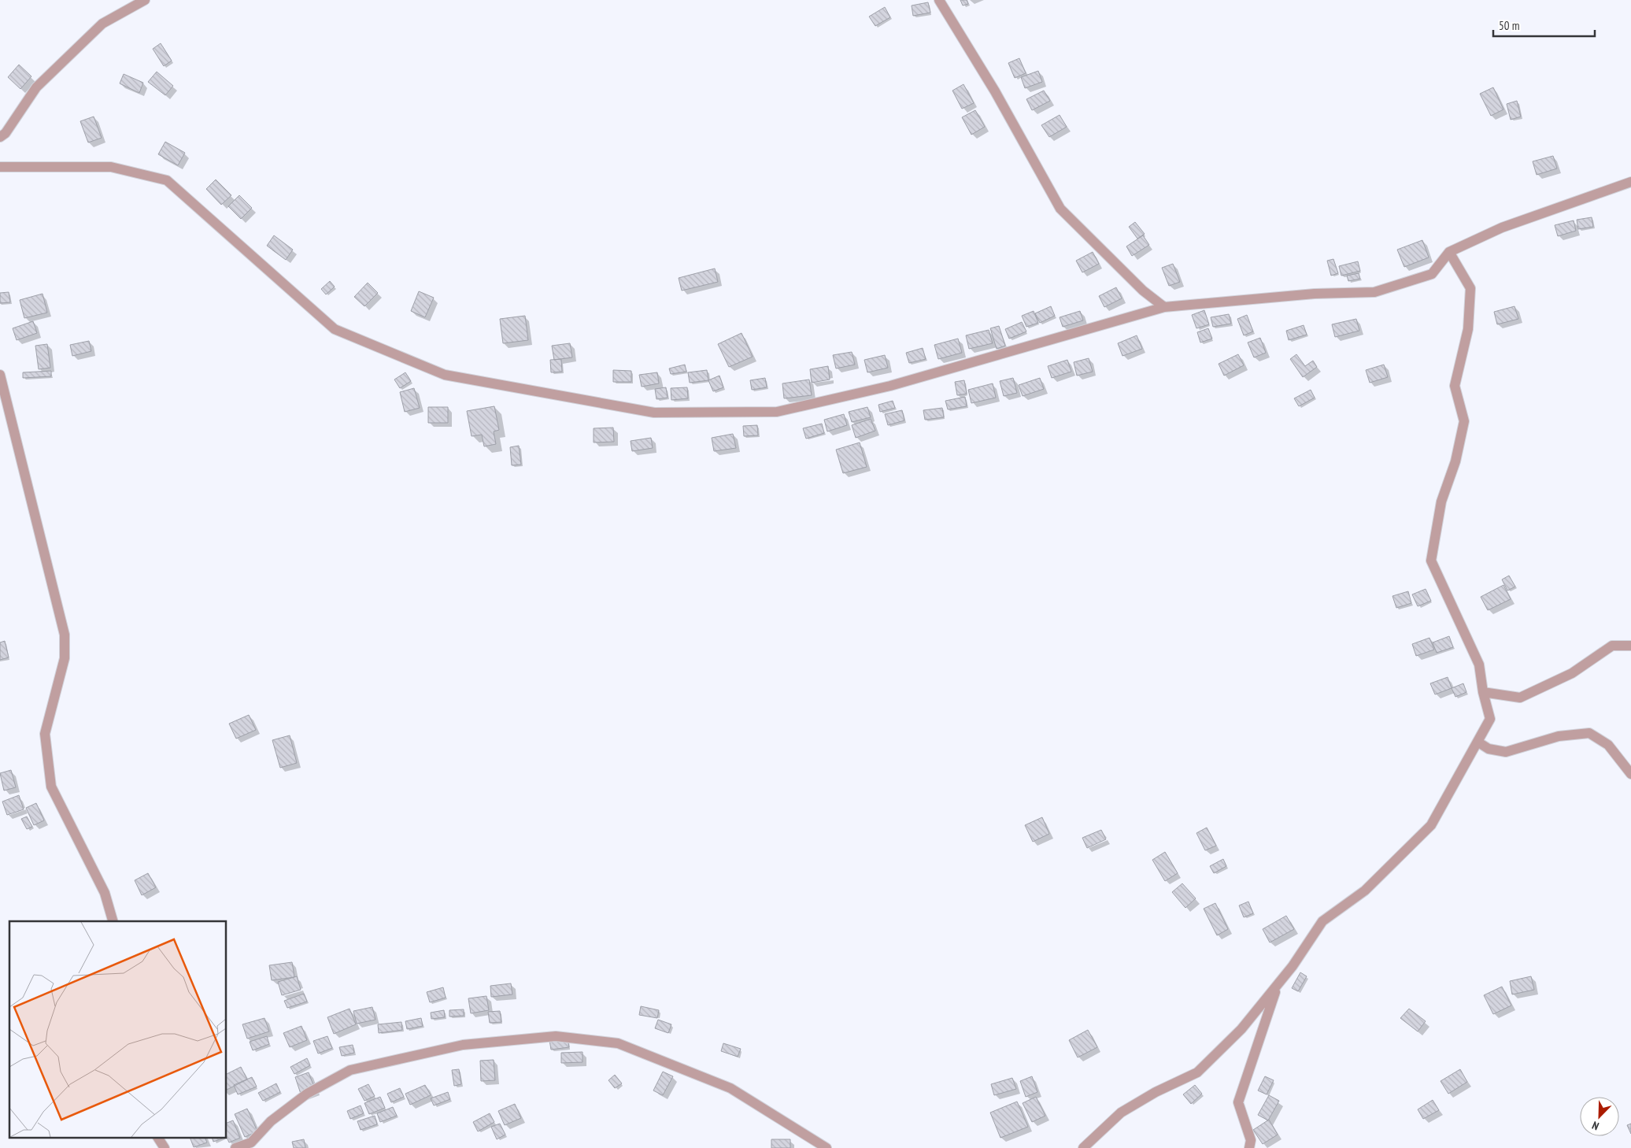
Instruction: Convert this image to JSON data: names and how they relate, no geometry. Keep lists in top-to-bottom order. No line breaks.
{"scale_bar":"50 m","north":"bottom left"}
